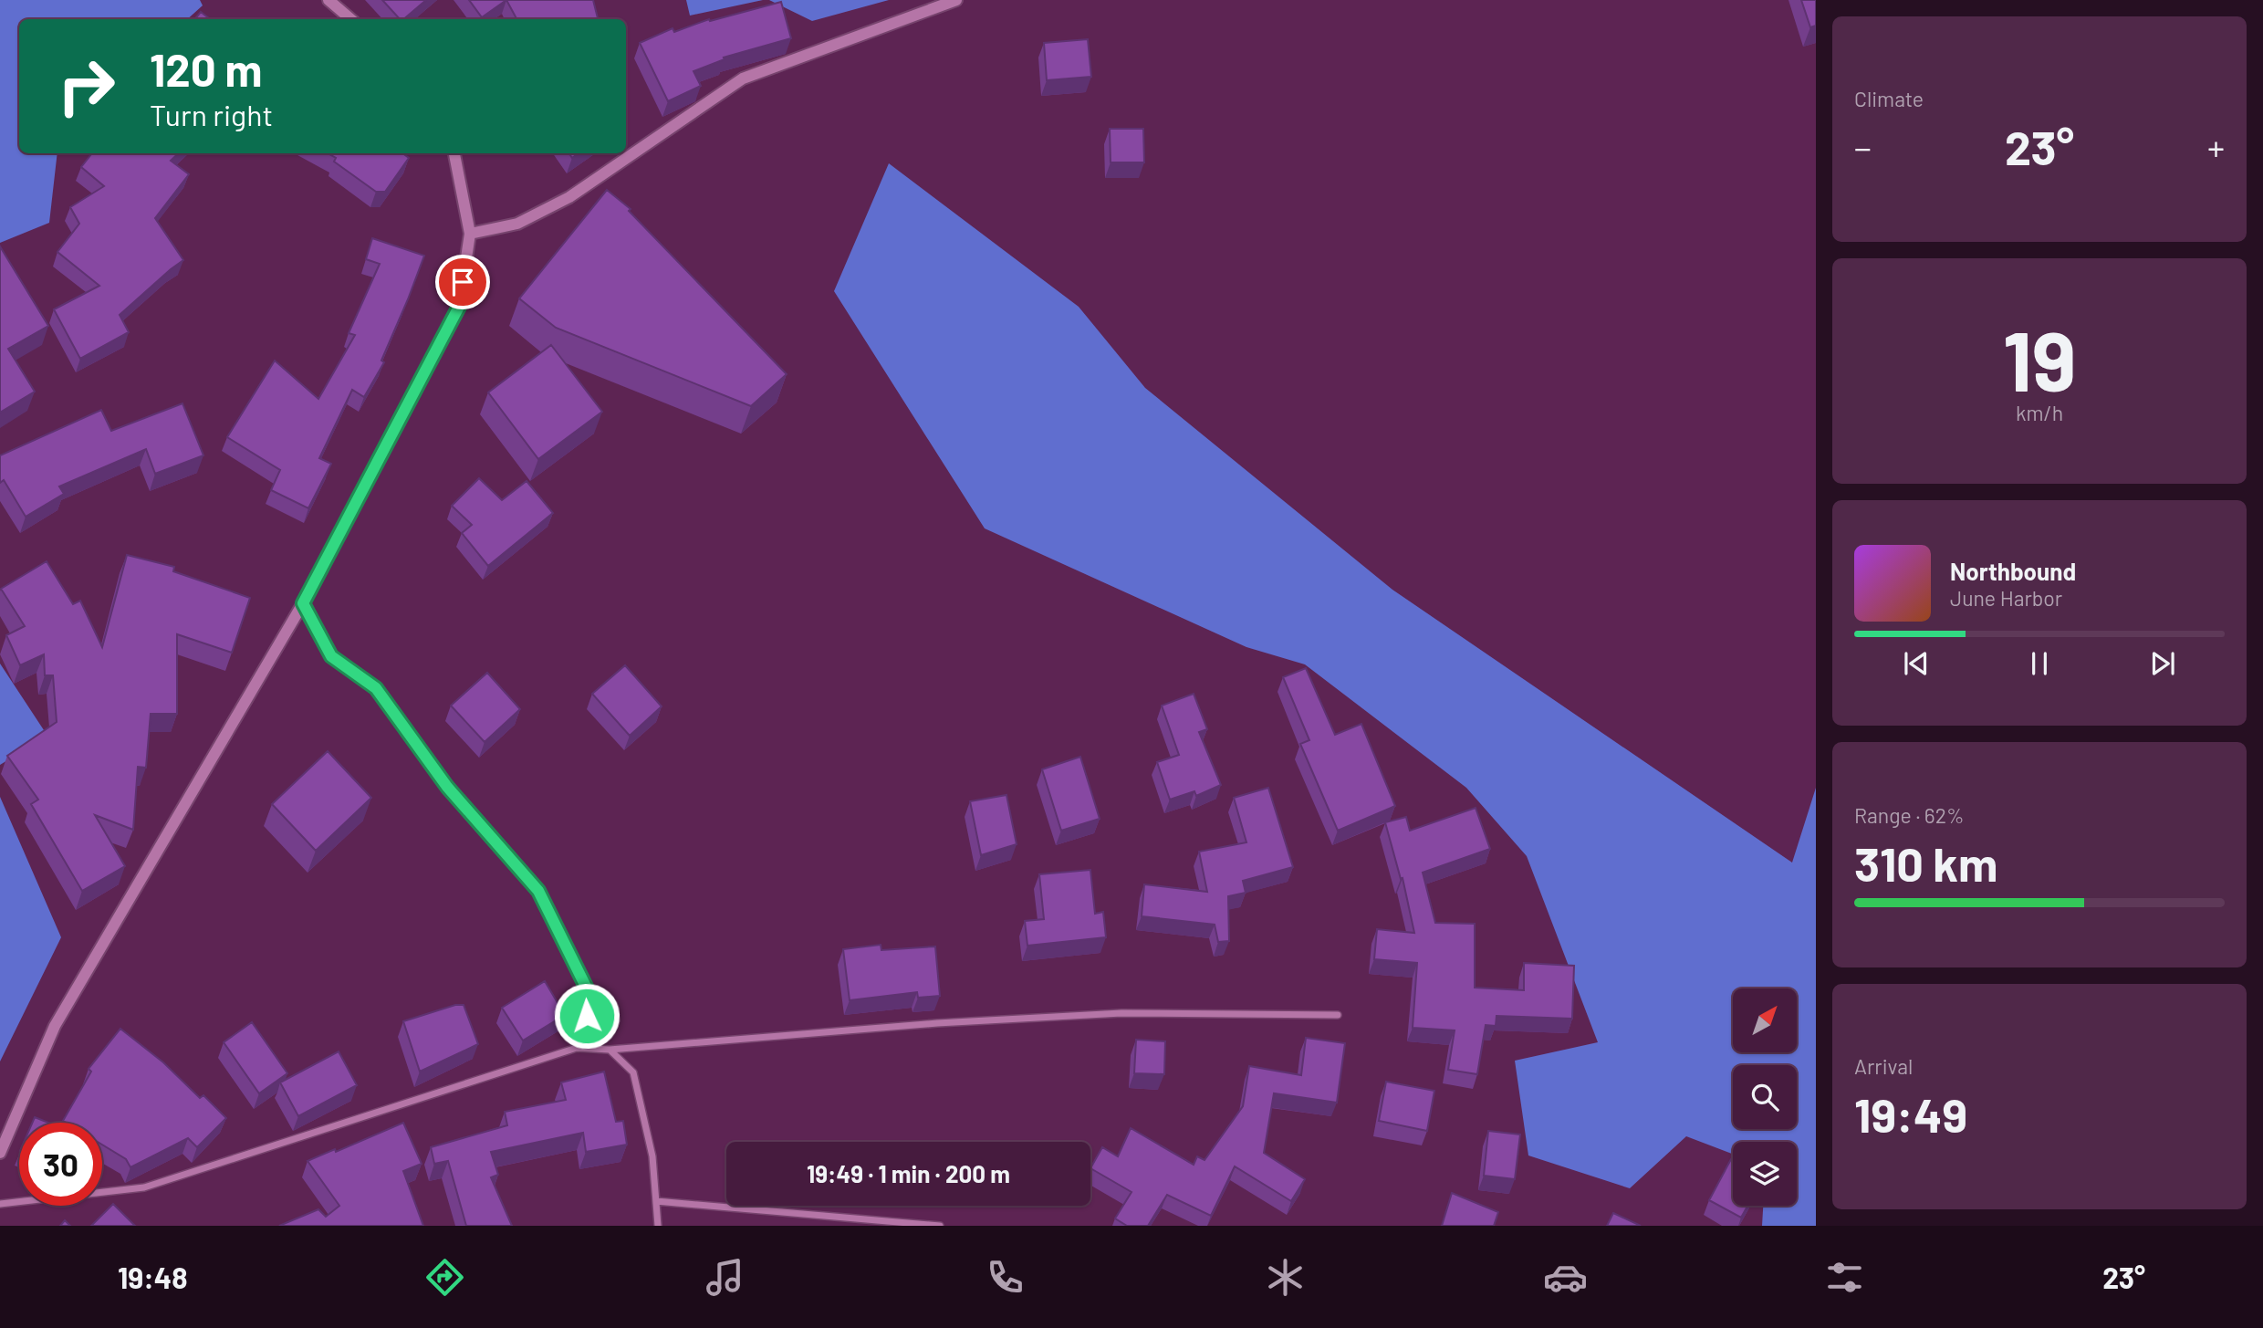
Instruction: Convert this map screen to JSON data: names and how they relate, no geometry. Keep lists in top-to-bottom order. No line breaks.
{"north":"top right","page":{"tile":["Climate",["19","km/h"],["Range · 62%","310 km"],["Arrival","19:49"]],"turn":["120 m","Turn right"],"heat":["−","23°","+"],"song":["Northbound","June Harbor"],"limit":"30","trip":"19:49 · 1 min · 200 m","tabs":["19:48","23°"]}}
